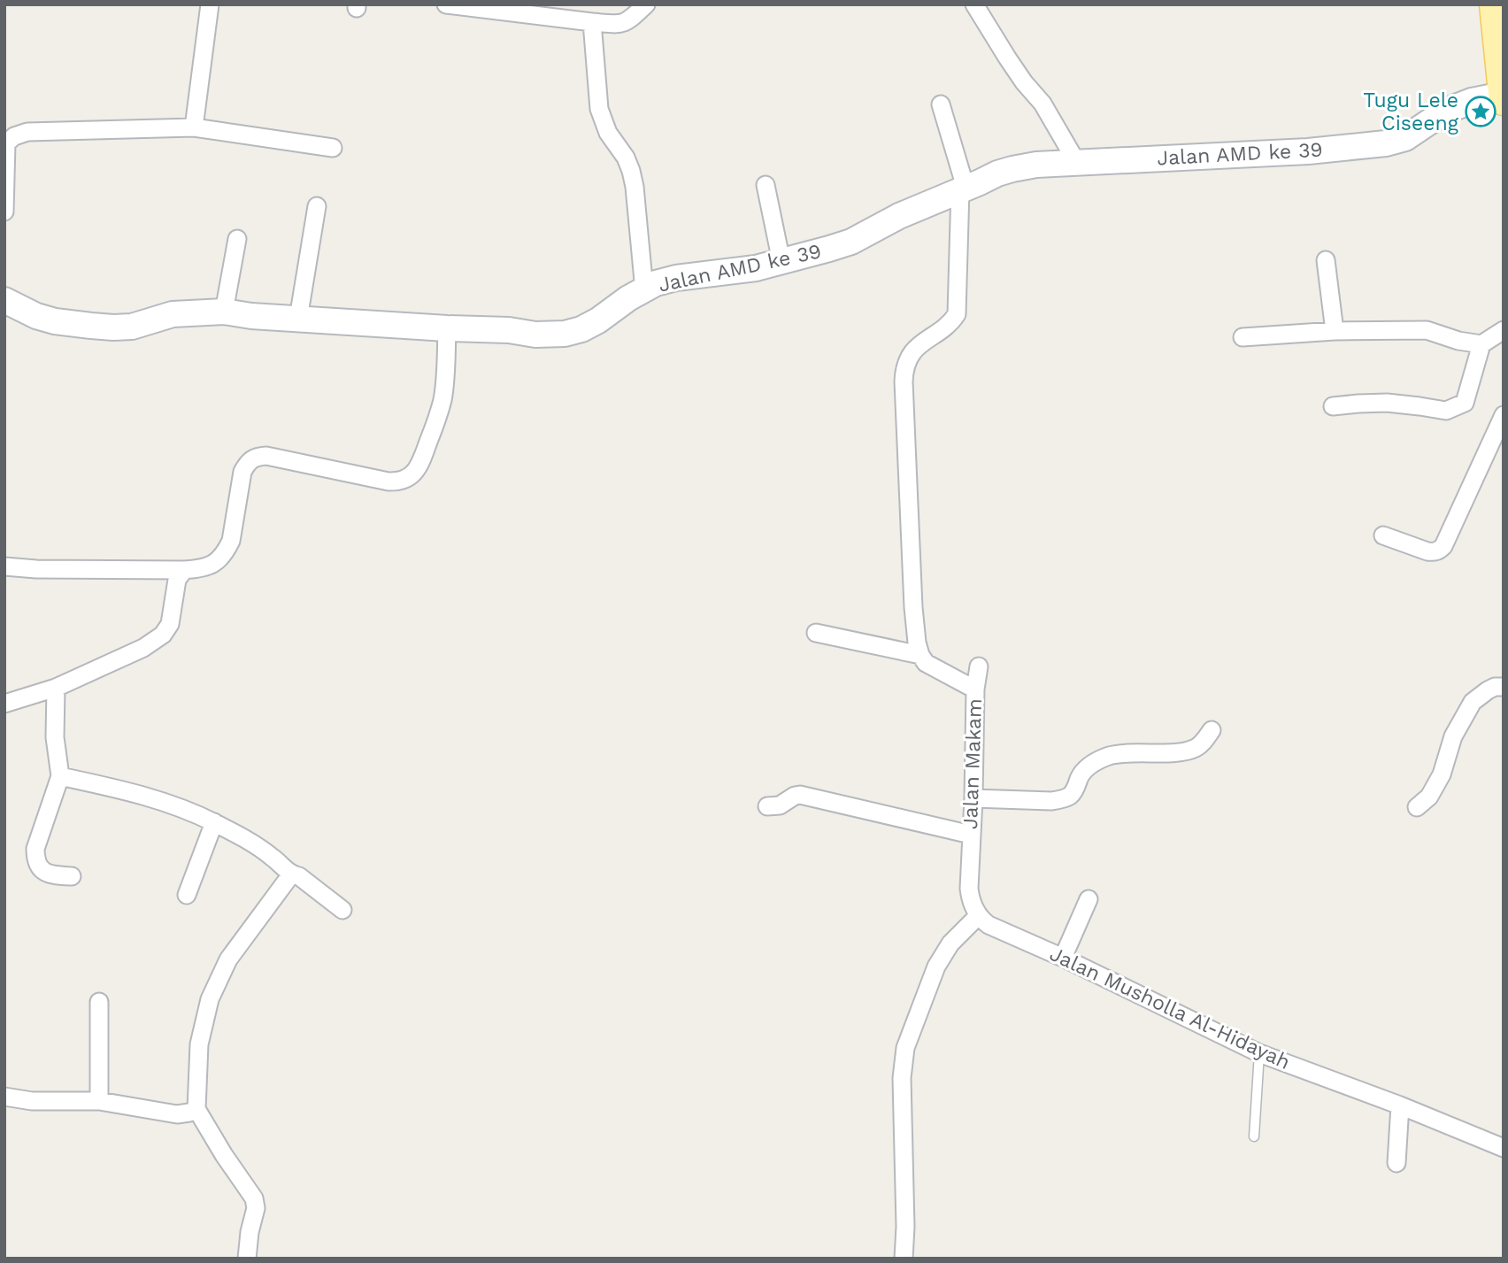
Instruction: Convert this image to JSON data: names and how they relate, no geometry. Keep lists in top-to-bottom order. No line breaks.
{"streets":{"street":["Jalan AMD ke 39","Jalan Makam","Jalan Musholla Al-Hidayah"]},"crossings":[["Jalan Makam","Jalan Musholla Al-Hidayah"]],"places":{"place":["Tugu Lele Ciseeng"]}}
